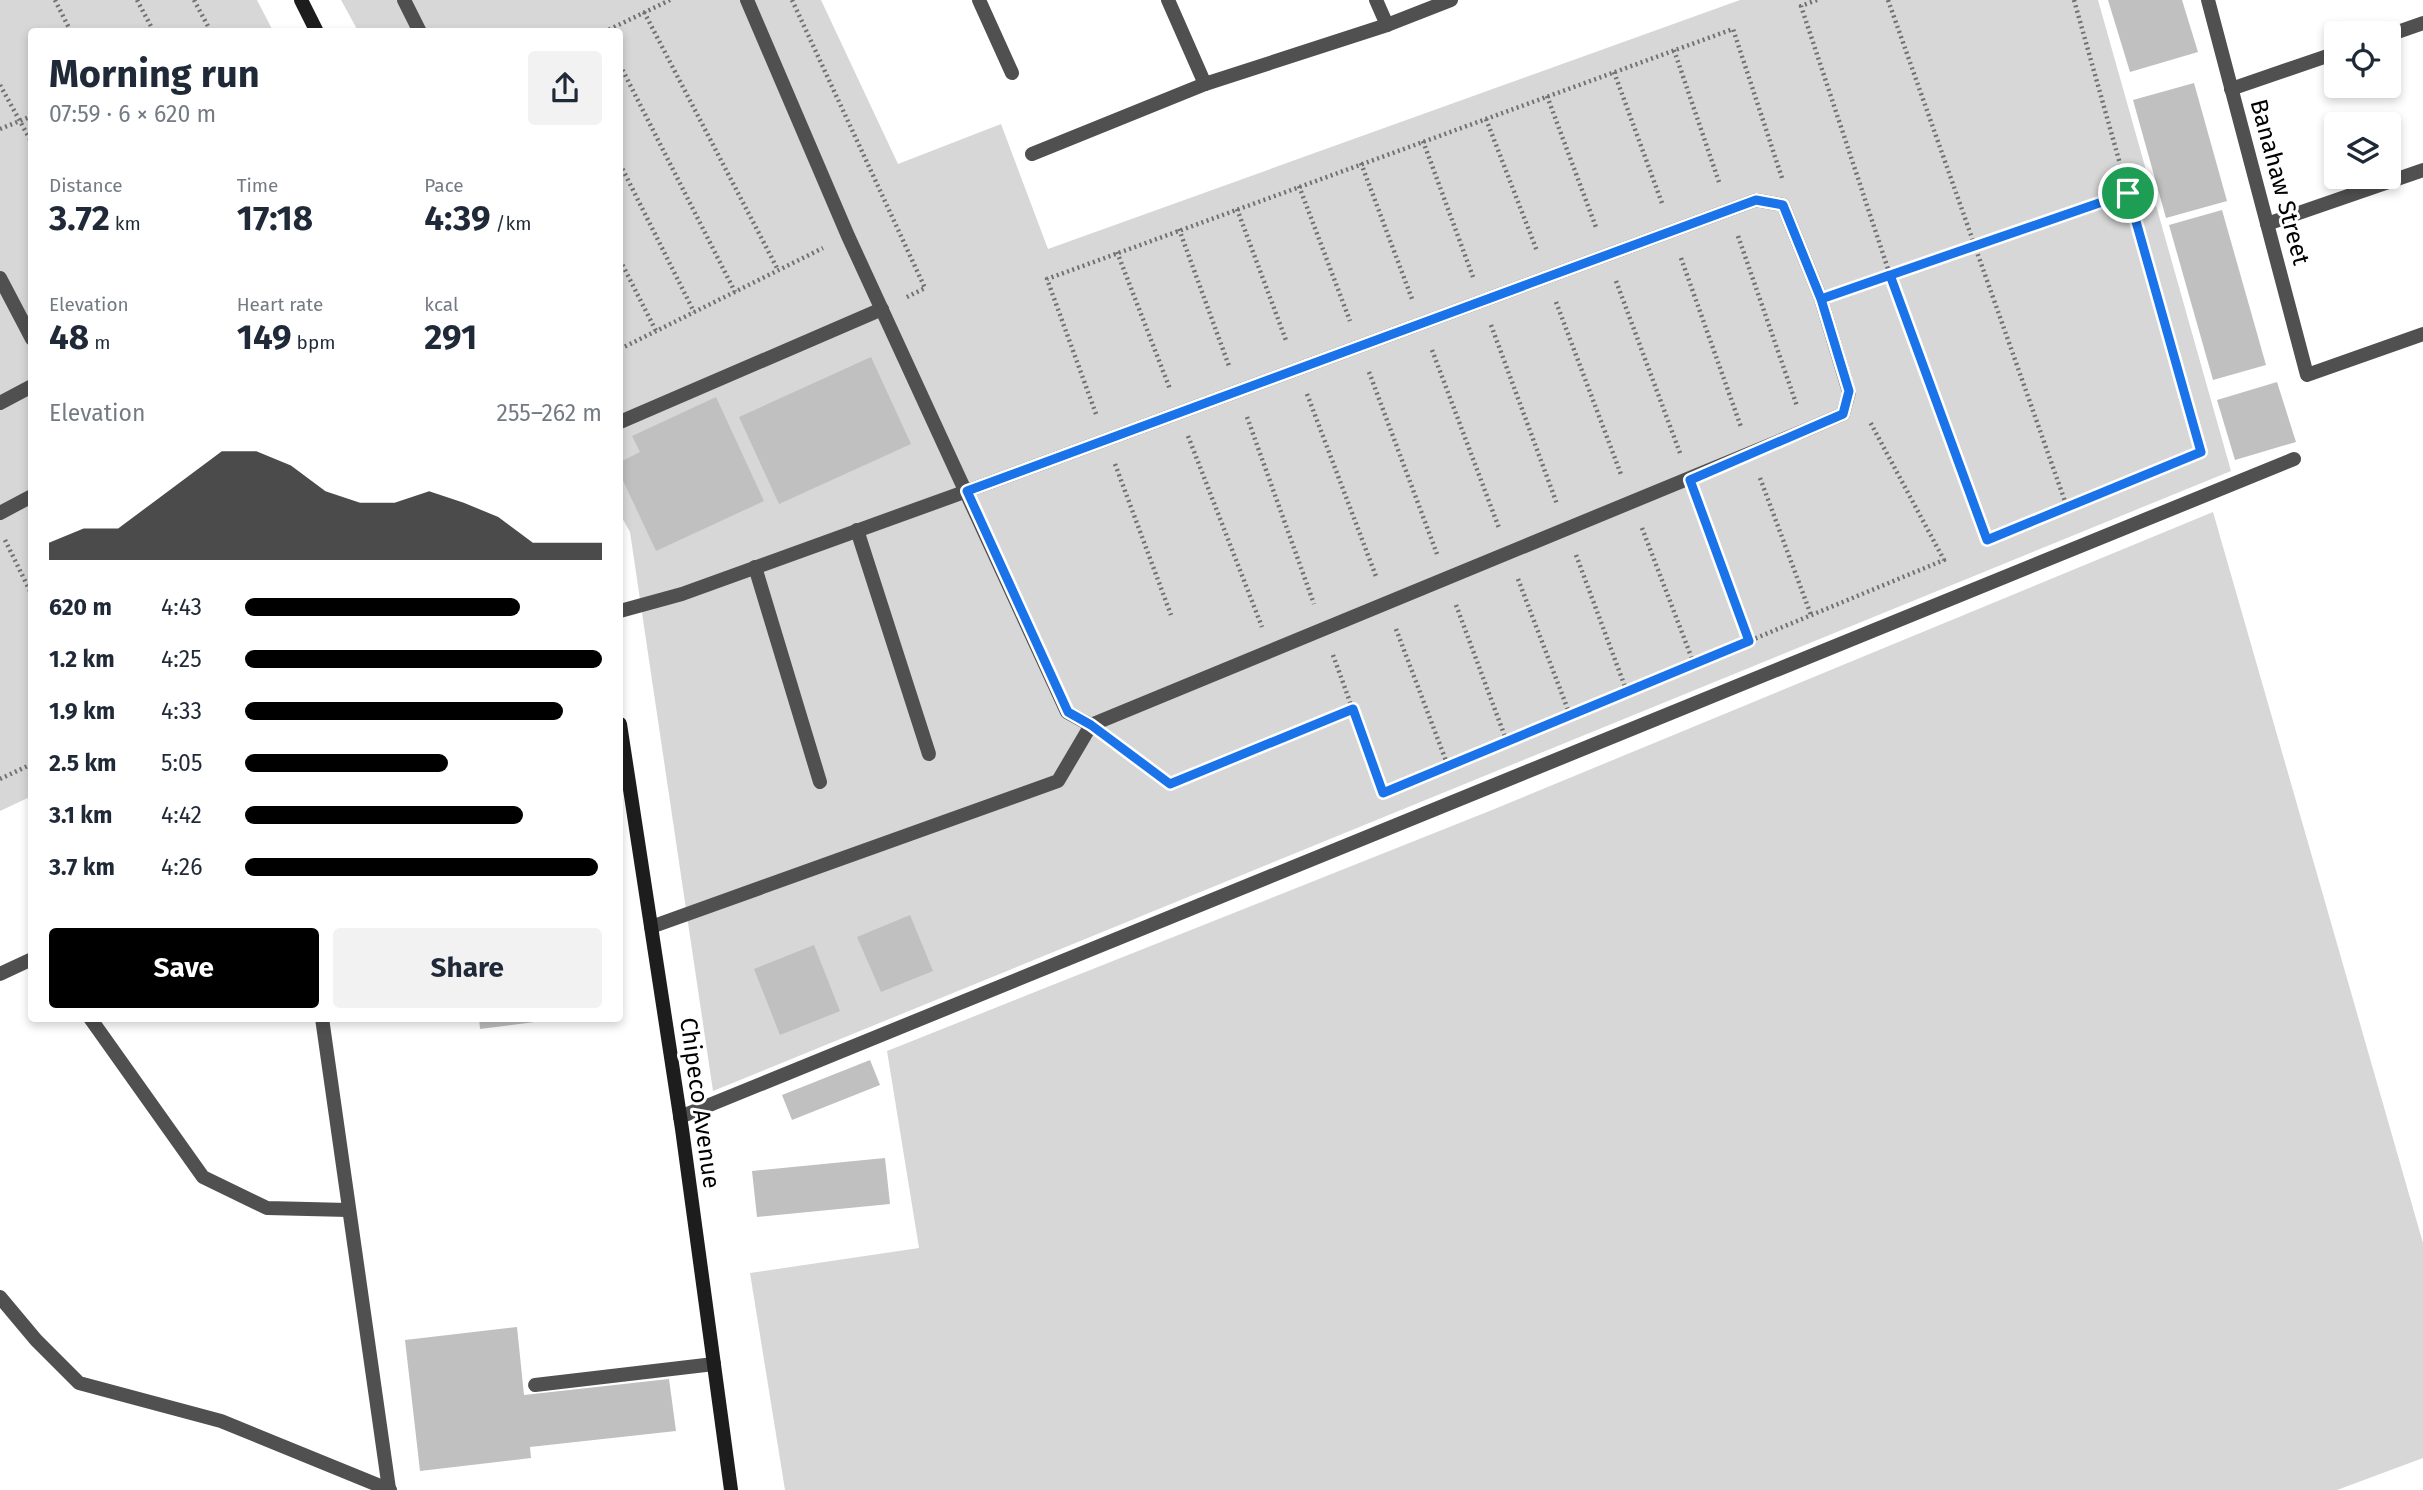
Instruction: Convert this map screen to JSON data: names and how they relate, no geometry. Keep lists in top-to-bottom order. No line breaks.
{"streets":{"main road":["Chipeco Avenue"],"street":["Banahaw Street"]},"page":{"heading":["Morning run","07:59 · 6 × 620 m"],"stats":[["Distance","3.72 km"],["Time","17:18"],["Pace","4:39 /km"],["Elevation","48 m"],["Heart rate","149 bpm"],["kcal","291"]],"chart":["Elevation","255–262 m"],"list":[{"name":"620 m","note":"4:43"},{"name":"1.2 km","note":"4:25"},{"name":"1.9 km","note":"4:33"},{"name":"2.5 km","note":"5:05"},{"name":"3.1 km","note":"4:42"},{"name":"3.7 km","note":"4:26"}],"buttons":["Save","Share"]}}
